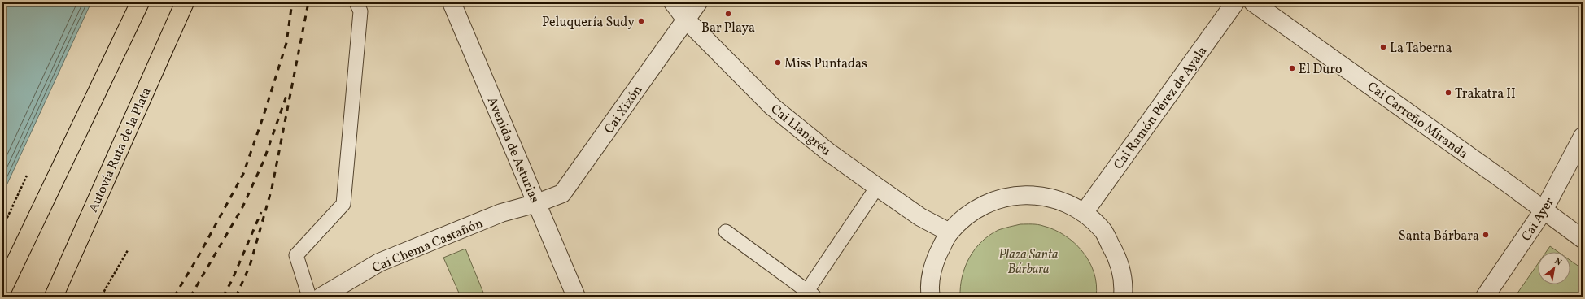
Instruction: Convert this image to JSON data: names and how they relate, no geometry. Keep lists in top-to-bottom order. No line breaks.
{"streets":{"highway":["Autovía Ruta de la Plata"],"street":["Cai Ramón Pérez de Ayala","Cai Xixón","Cai Carreño Miranda","Cai Llangréu","Avenida de Asturias","Cai Ayer","Cai Chema Castañón"]},"crossings":[["Cai Xixón","Cai Llangréu"],["Cai Xixón","Avenida de Asturias"],["Cai Xixón","Cai Chema Castañón"],["Cai Carreño Miranda","Cai Ayer"],["Avenida de Asturias","Cai Chema Castañón"]],"parks":["Plaza Santa Bárbara"],"places":["Bar Playa","Peluquería Sudy","La Taberna","Miss Puntadas","El Duro","Trakatra II","Santa Bárbara"],"north":"top right"}
